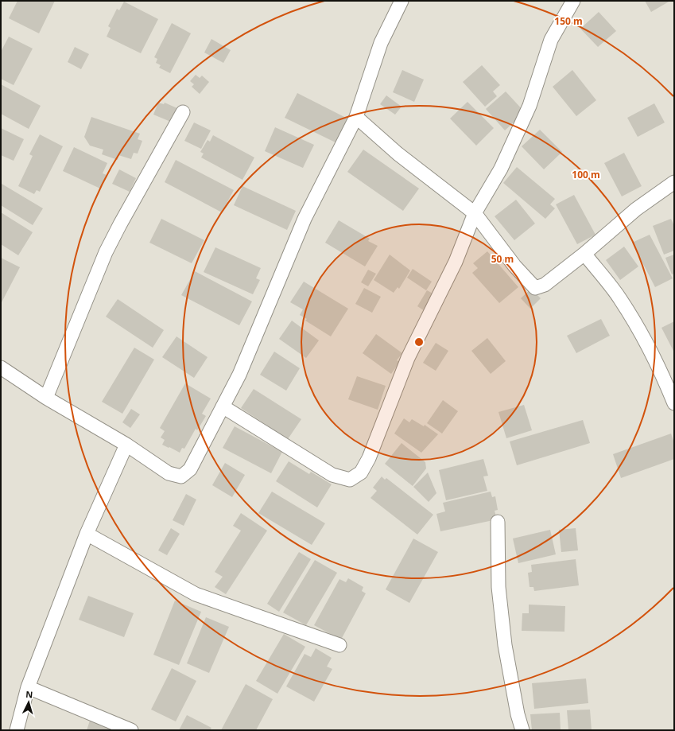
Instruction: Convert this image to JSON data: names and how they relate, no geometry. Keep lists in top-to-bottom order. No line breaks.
{"north":"top","rings":["150 m","100 m","50 m"]}
